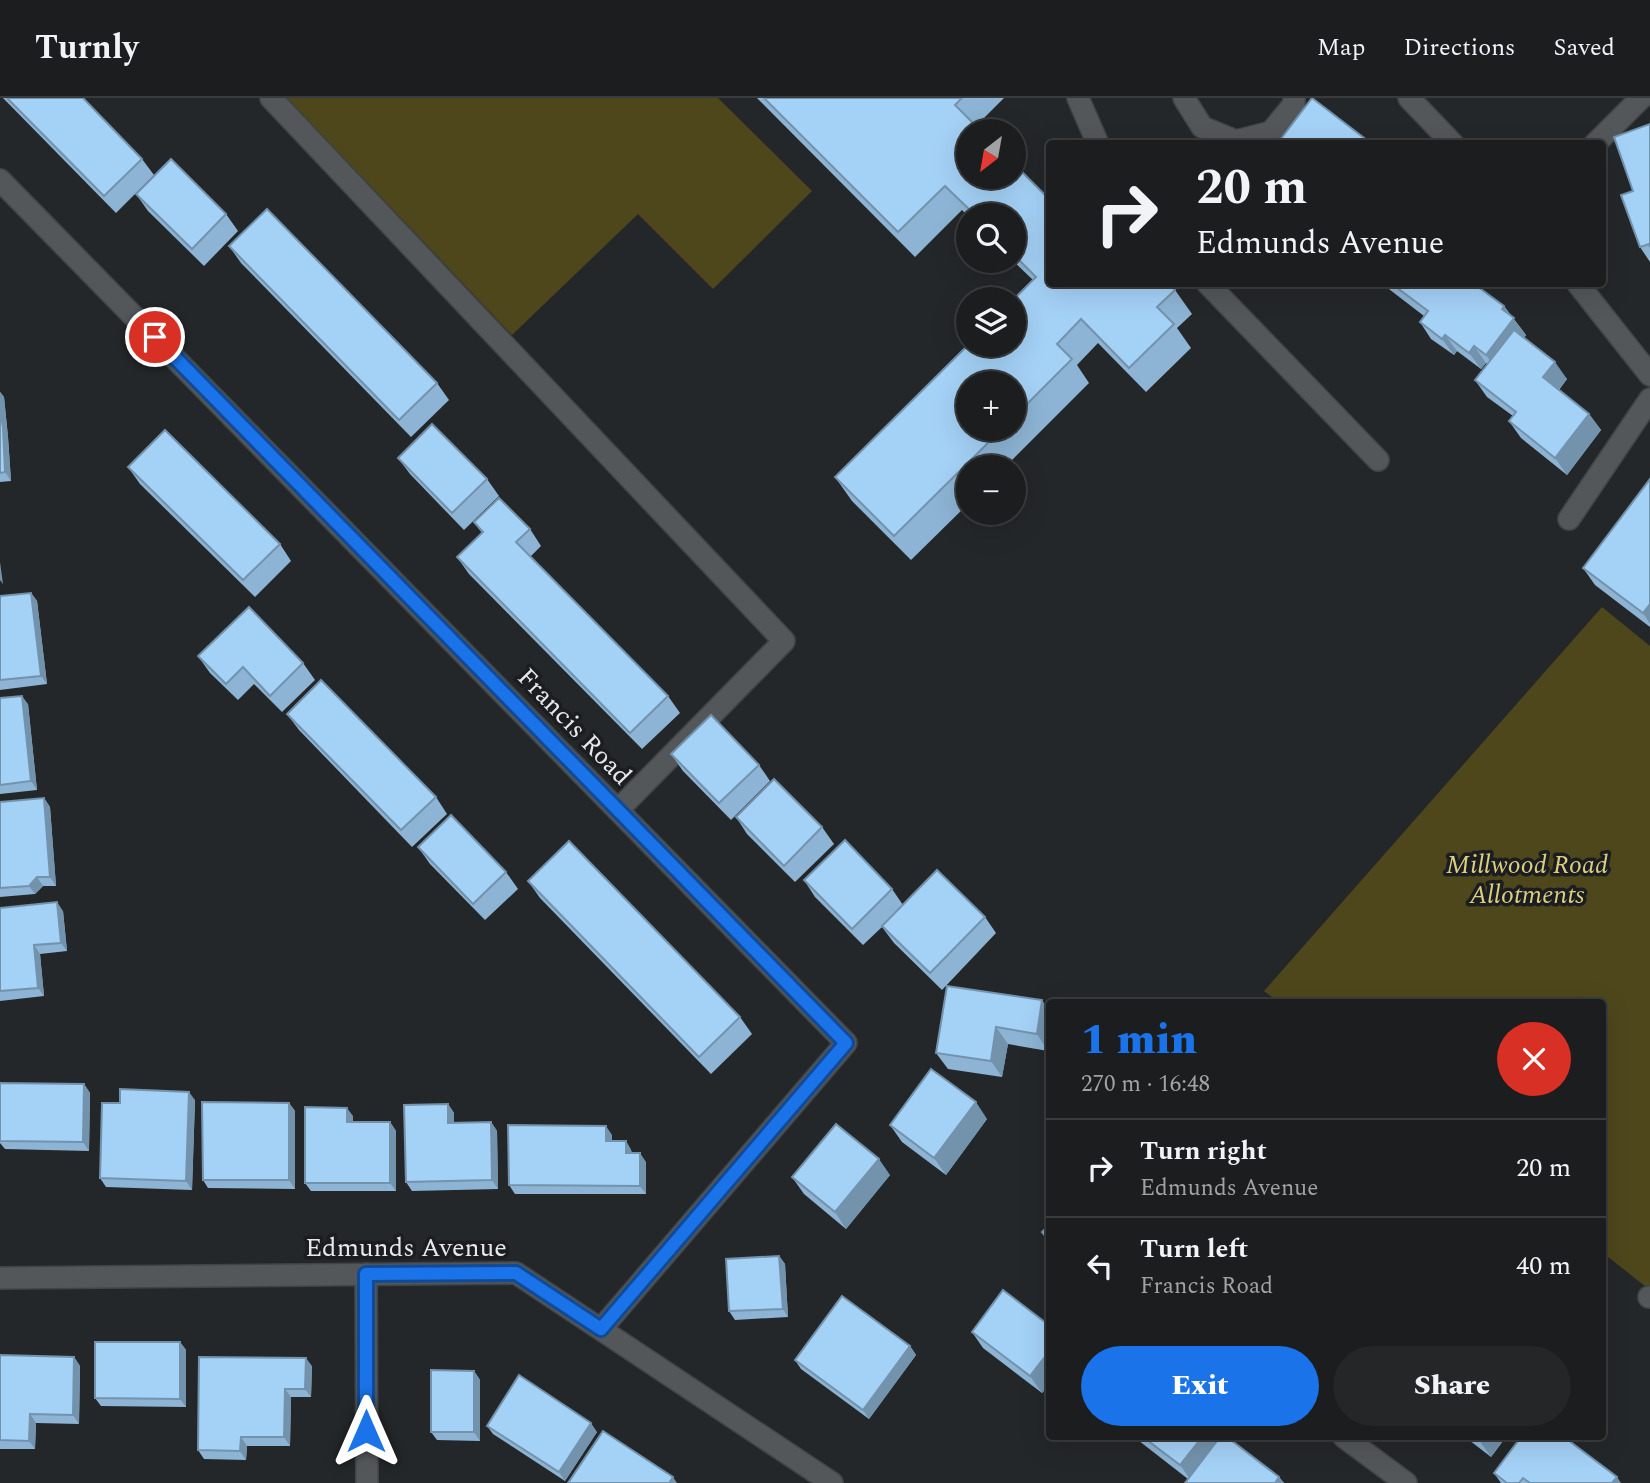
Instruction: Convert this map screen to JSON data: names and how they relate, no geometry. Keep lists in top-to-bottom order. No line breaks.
{"streets":{"street":["Francis Road","Edmunds Avenue"]},"crossings":[["Francis Road","Edmunds Avenue"]],"parks":["Millwood Road Allotments"],"north":"bottom left","page":{"header":"Turnly","nav":["Map","Directions","Saved"],"map_buttons":["+","−"],"turn":["20 m","Edmunds Avenue"],"heading":["1 min","270 m · 16:48"],"list":[{"name":"Turn right","note":"Edmunds Avenue","value":"20 m"},{"name":"Turn left","note":"Francis Road","value":"40 m"}],"buttons":["Exit","Share"]}}
